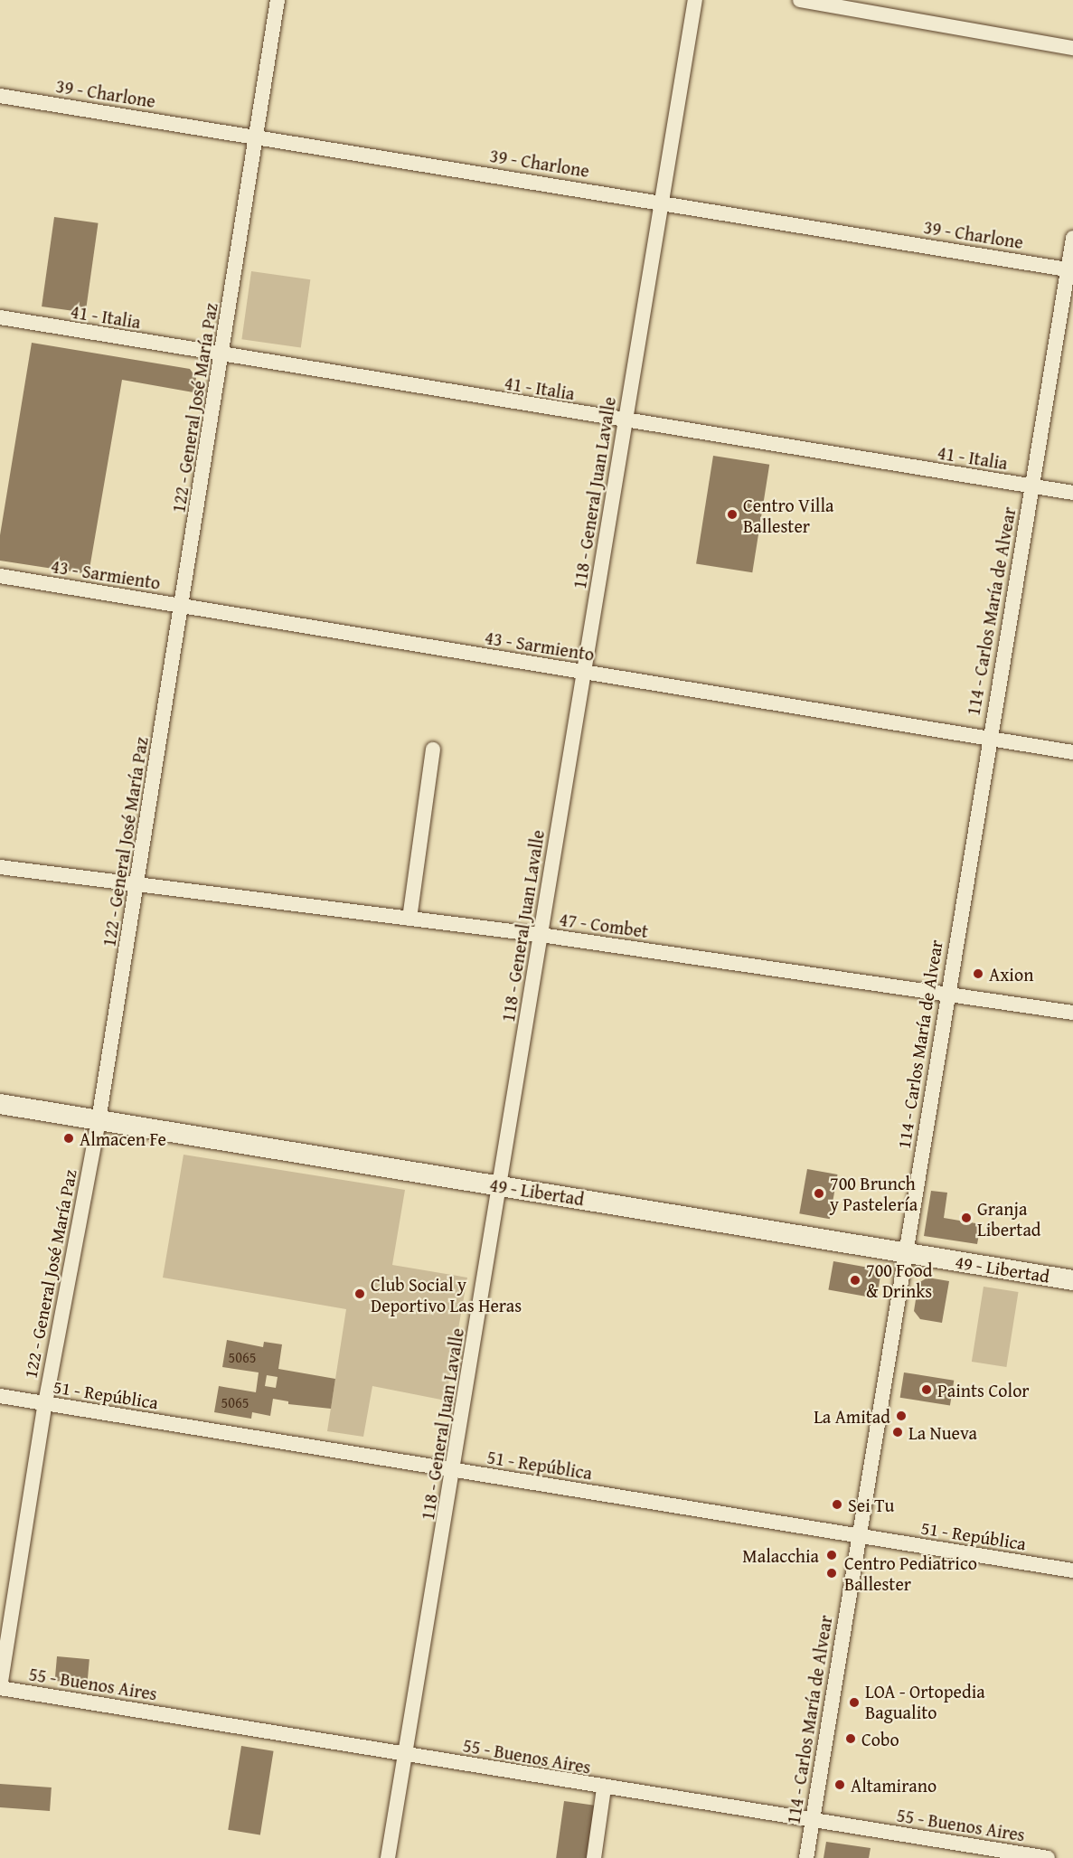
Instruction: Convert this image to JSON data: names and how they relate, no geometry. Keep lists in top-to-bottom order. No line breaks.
{"streets":{"street":["39 - Charlone","41 - Italia","122 - General José María Paz","118 - General Juan Lavalle","43 - Sarmiento","114 - Carlos María de Alvear","47 - Combet","49 - Libertad","51 - República","55 - Buenos Aires"]},"crossings":[["39 - Charlone","122 - General José María Paz"],["39 - Charlone","118 - General Juan Lavalle"],["39 - Charlone","114 - Carlos María de Alvear"],["41 - Italia","122 - General José María Paz"],["41 - Italia","118 - General Juan Lavalle"],["41 - Italia","114 - Carlos María de Alvear"],["122 - General José María Paz","43 - Sarmiento"],["122 - General José María Paz","47 - Combet"],["122 - General José María Paz","49 - Libertad"],["122 - General José María Paz","51 - República"],["122 - General José María Paz","55 - Buenos Aires"],["118 - General Juan Lavalle","43 - Sarmiento"],["118 - General Juan Lavalle","47 - Combet"],["118 - General Juan Lavalle","49 - Libertad"],["118 - General Juan Lavalle","51 - República"],["118 - General Juan Lavalle","55 - Buenos Aires"],["43 - Sarmiento","114 - Carlos María de Alvear"],["114 - Carlos María de Alvear","47 - Combet"],["114 - Carlos María de Alvear","49 - Libertad"],["114 - Carlos María de Alvear","51 - República"],["114 - Carlos María de Alvear","55 - Buenos Aires"]],"places":["Centro Villa Ballester","Axion","Almacen Fe","700 Brunch y Pastelería","Granja Libertad","700 Food & Drinks","Club Social y Deportivo Las Heras","Paints Color","La Amitad","La Nueva","Sei Tu","Malacchia","Centro Pediatrico Ballester","LOA - Ortopedia Bagualito","Cobo","Altamirano"],"house_numbers":["5065","5065"]}
